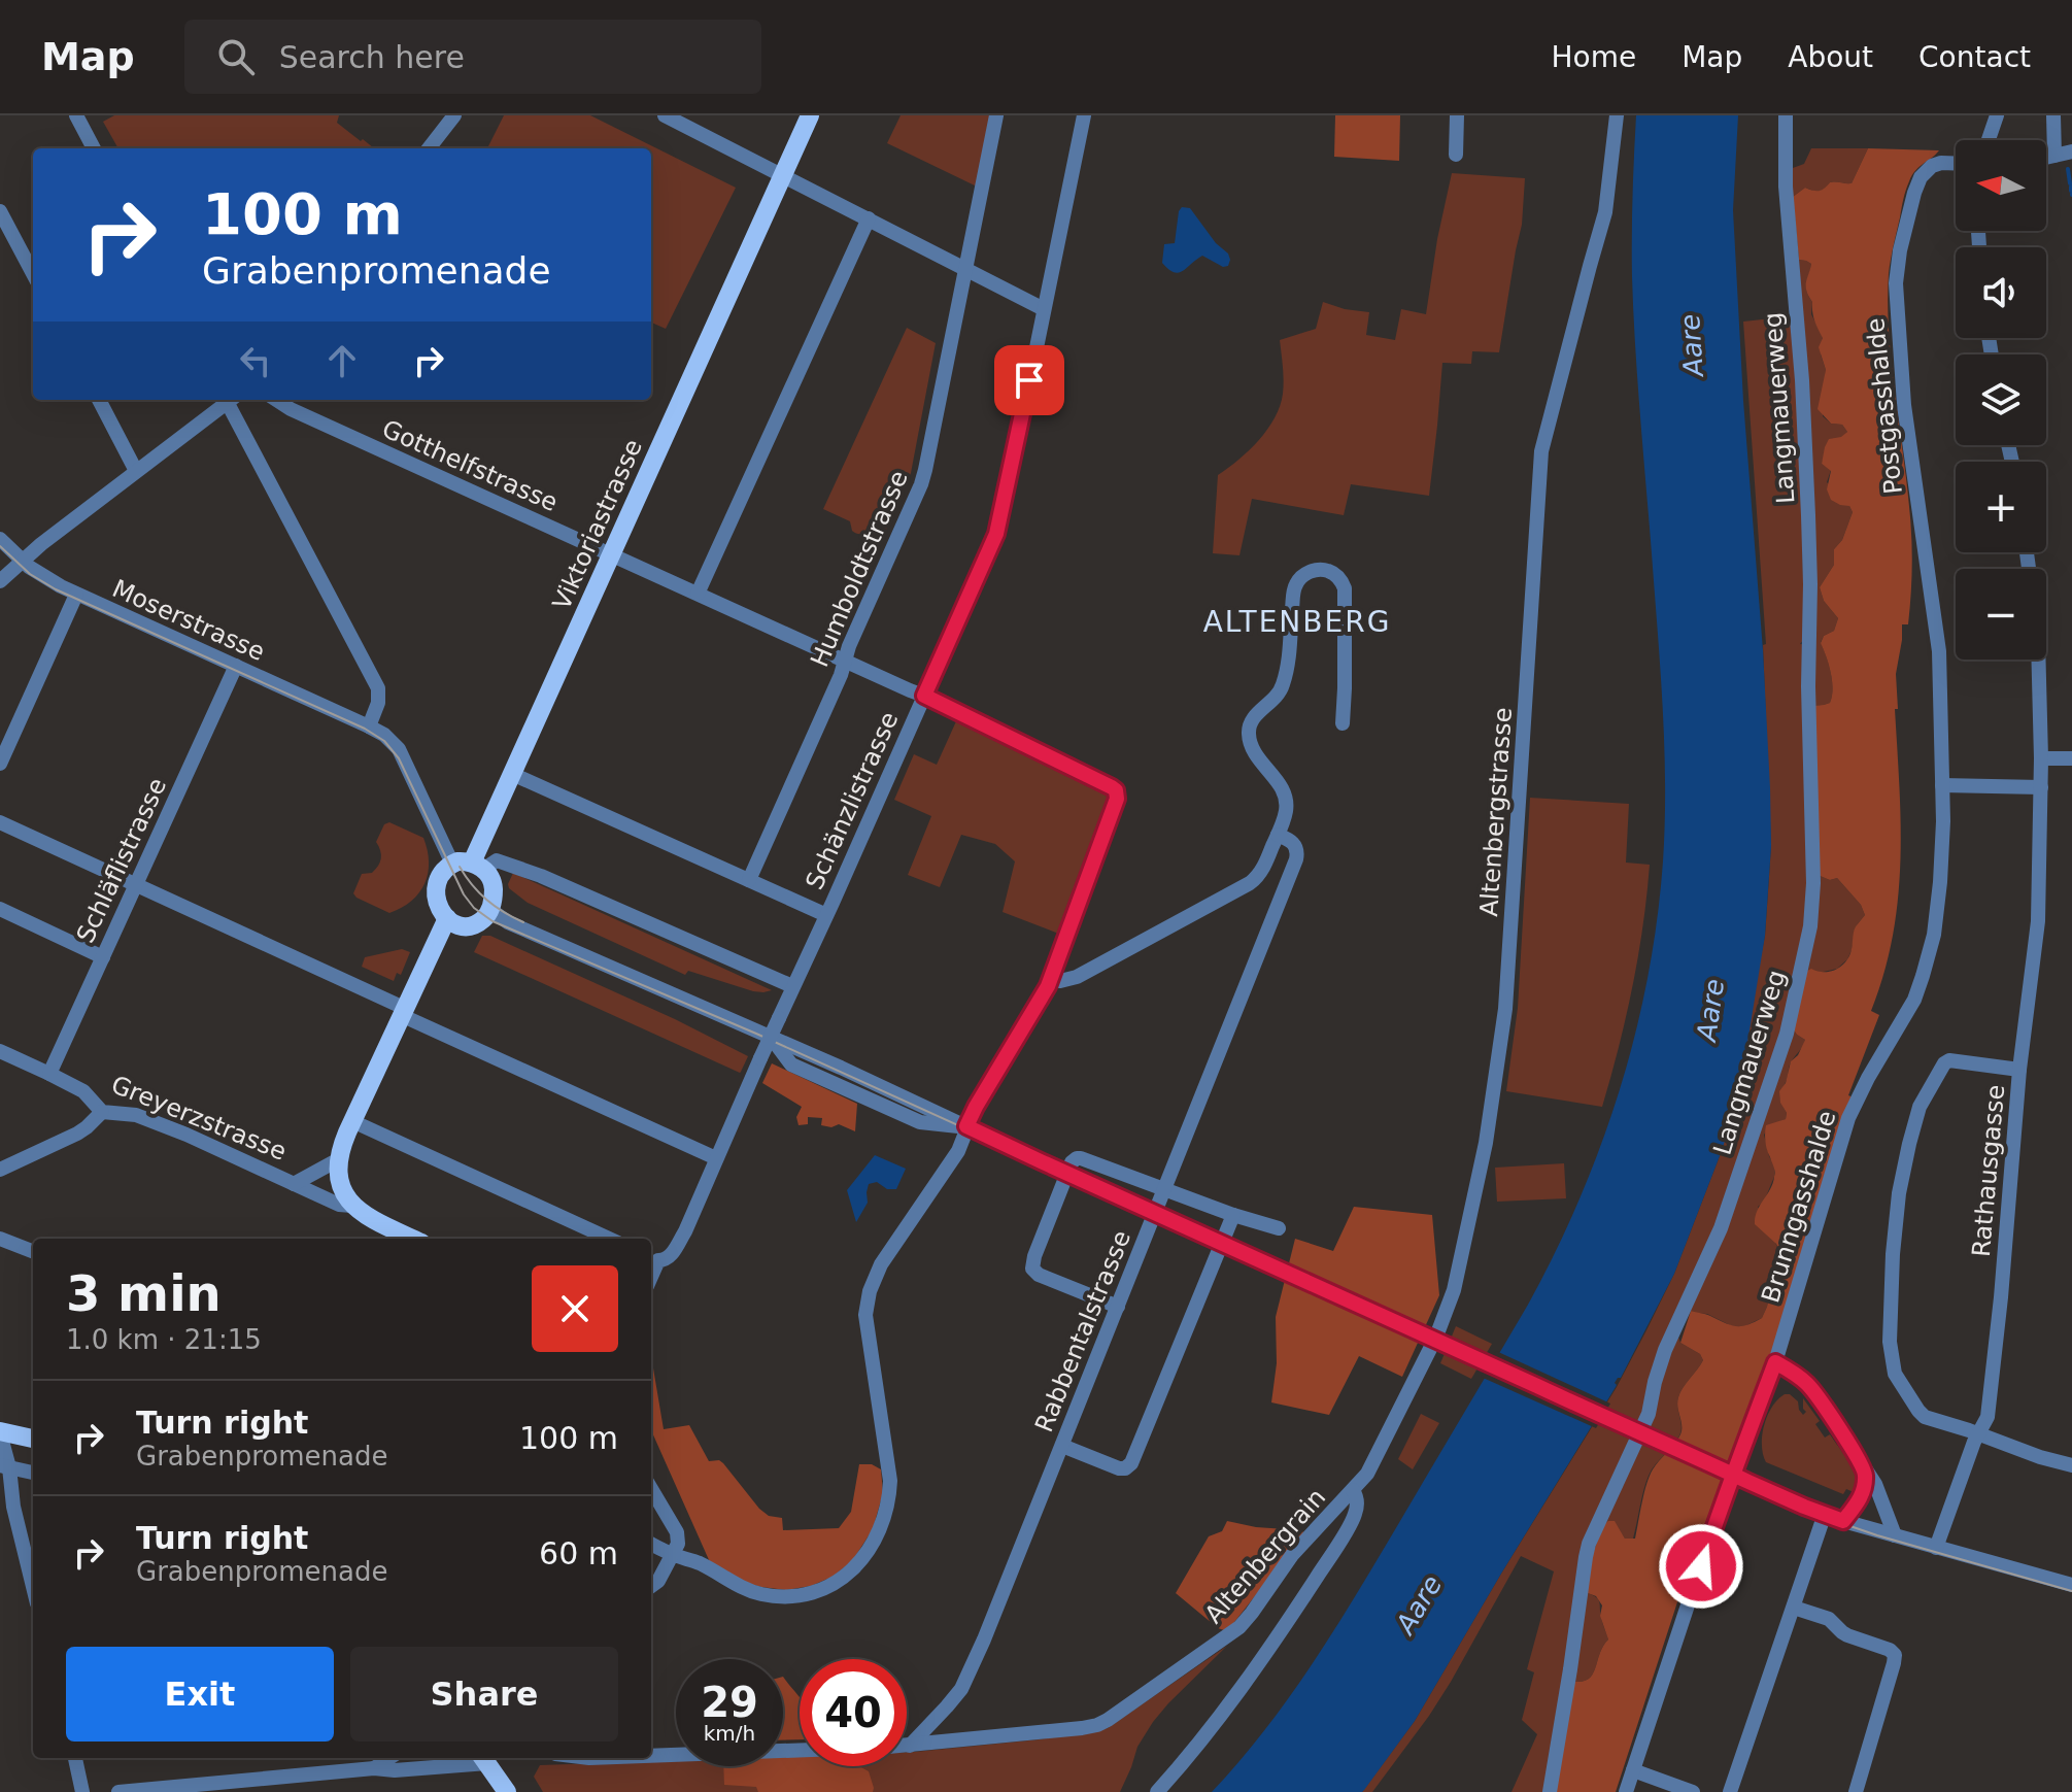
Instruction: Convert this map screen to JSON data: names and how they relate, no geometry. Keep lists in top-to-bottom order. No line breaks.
{"streets":{"main road":["Viktoriastrasse","Greyerzstrasse"],"street":["Postgasshalde","Langmauerweg","Gotthelfstrasse","Humboldtstrasse","Moserstrasse","Schänzlistrasse","Altenbergstrasse","Schläflistrasse","Rathausgasse","Brunngasshalde","Rabbentalstrasse","Altenbergrain"]},"crossings":[["Postgasshalde","Brunngasshalde"],["Gotthelfstrasse","Viktoriastrasse"],["Gotthelfstrasse","Humboldtstrasse"],["Gotthelfstrasse","Schänzlistrasse"],["Viktoriastrasse","Moserstrasse"],["Moserstrasse","Schläflistrasse"],["Altenbergstrasse","Altenbergrain"],["Schläflistrasse","Greyerzstrasse"],["Rabbentalstrasse","Altenbergrain"]],"districts":["ALTENBERG"],"water":["Aare"],"north":"left","page":{"header":"Map","search":"Search here","nav":["Home","Map","About","Contact"],"map_buttons":["+","−"],"turn":["100 m","Grabenpromenade"],"heading":["3 min","1.0 km · 21:15"],"list":[{"name":"Turn right","note":"Grabenpromenade","value":"100 m"},{"name":"Turn right","note":"Grabenpromenade","value":"60 m"}],"buttons":["Exit","Share"],"speed":"29 km/h","limit":"40"}}
